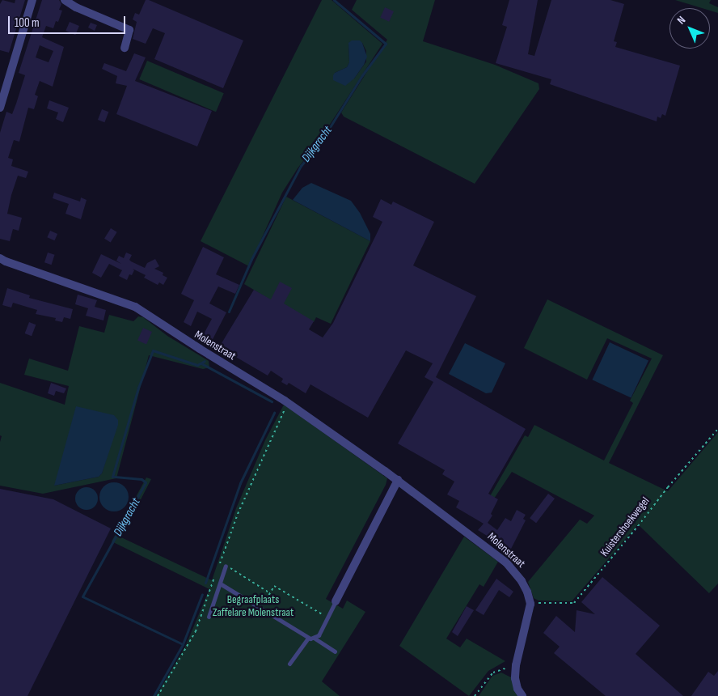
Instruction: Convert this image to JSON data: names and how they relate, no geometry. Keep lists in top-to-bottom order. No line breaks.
{"streets":{"street":["Molenstraat"],"path":["Kuistershoekwegel"]},"crossings":[["Molenstraat","Kuistershoekwegel"]],"water":["Dijkgracht"],"parks":["Begraafplaats Zaffelare Molenstraat"],"scale_bar":"100 m","north":"top left"}
